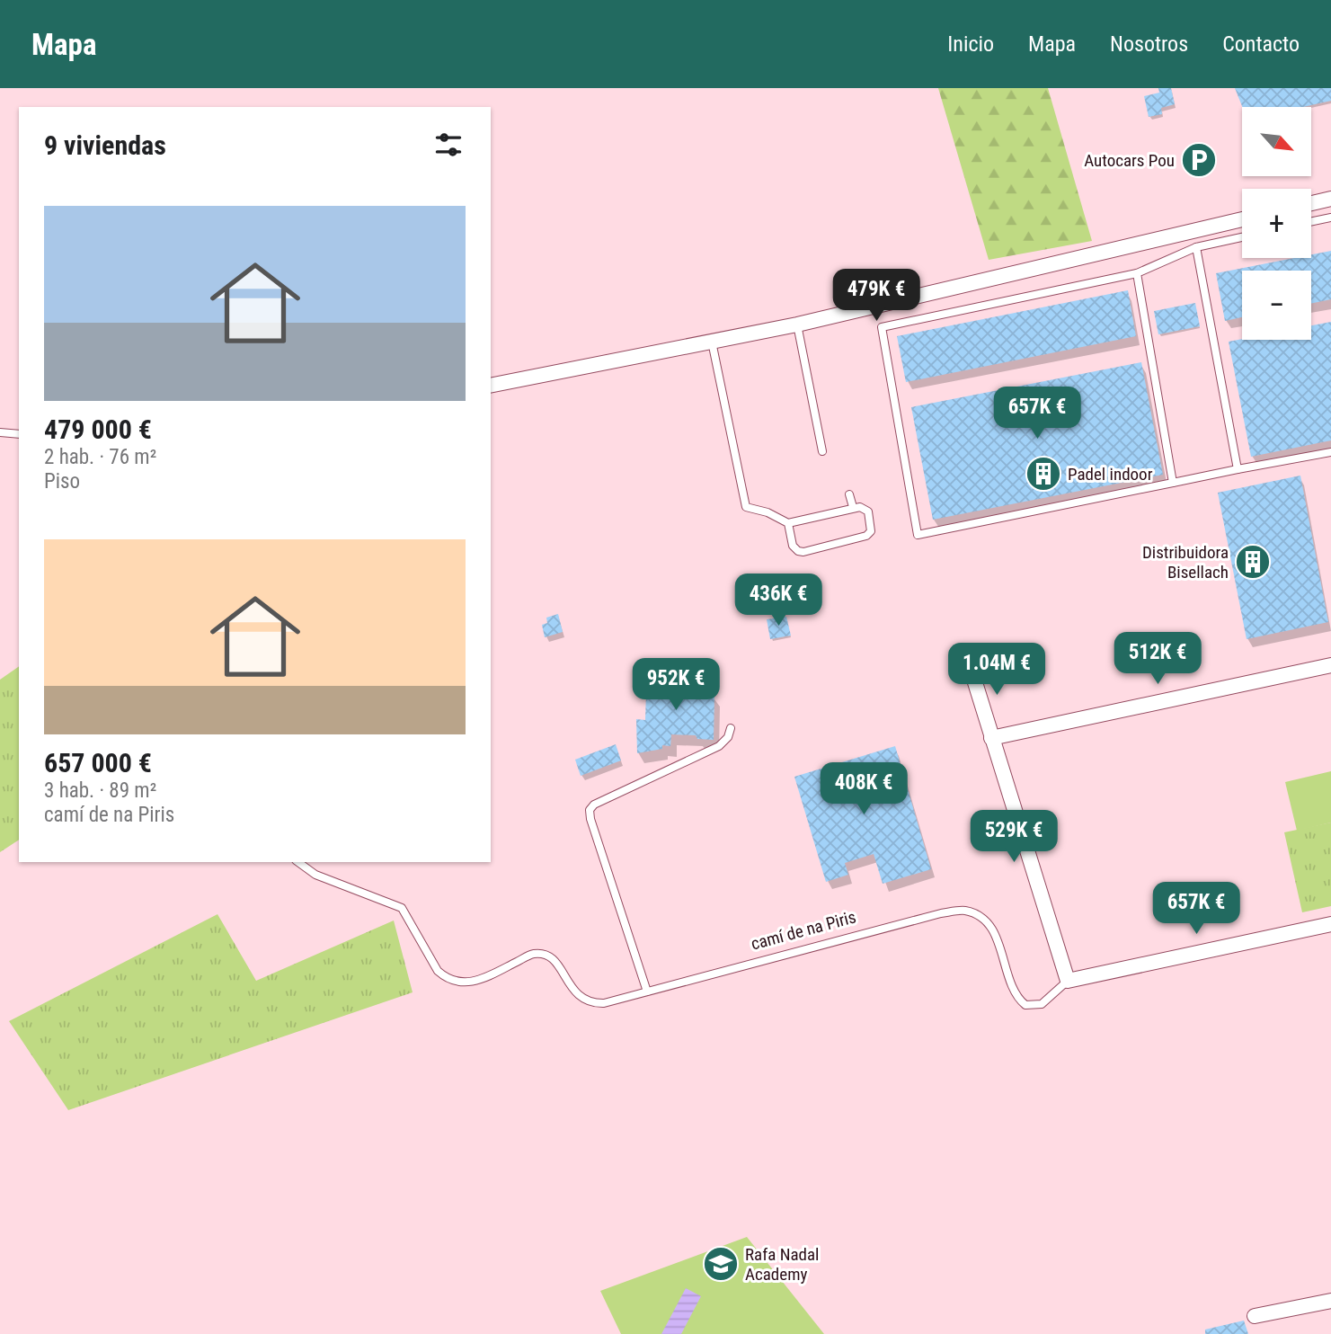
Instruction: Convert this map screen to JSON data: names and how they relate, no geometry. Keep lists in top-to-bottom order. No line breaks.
{"streets":{"street":["camí de na Piris"]},"places":{"parking":["Autocars Pou"],"building":["Padel indoor","Distribuidora Bisellach"],"school or university":["Rafa Nadal Academy"]},"north":"bottom right","page":{"header":"Mapa","nav":["Inicio","Mapa","Nosotros","Contacto"],"map_buttons":["+","−"],"heading":"9 viviendas","list":[{"name":"479 000 €","note":"2 hab. · 76 m² · Piso"},{"name":"657 000 €","note":"3 hab. · 89 m² · camí de na Piris"}],"price":["479K €","657K €","436K €","512K €","1.04M €","952K €","408K €","529K €","657K €"]}}
